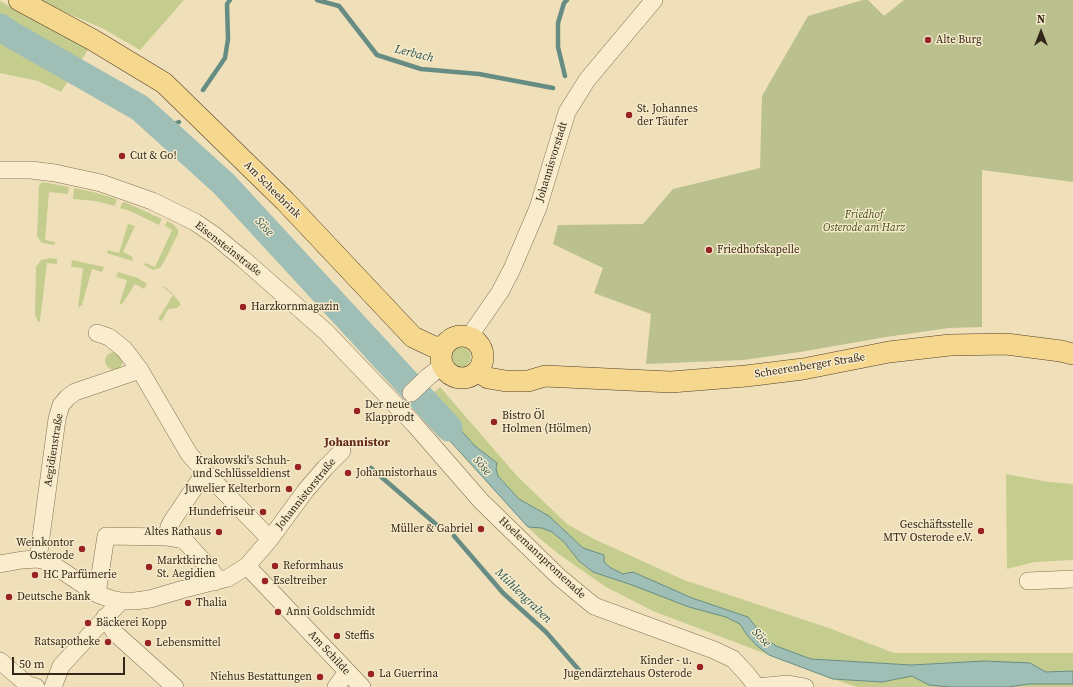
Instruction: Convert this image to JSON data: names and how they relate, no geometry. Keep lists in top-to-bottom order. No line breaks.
{"streets":{"main road":["Am Scheebrink","Scheerenberger Straße"],"street":["Johannisvorstadt","Eisensteinstraße","Aegidienstraße","Johannistorstraße","Hoelemannpromenade","Am Schilde"]},"crossings":[["Johannisvorstadt","Am Scheebrink"],["Johannisvorstadt","Scheerenberger Straße"],["Am Scheebrink","Scheerenberger Straße"],["Eisensteinstraße","Hoelemannpromenade"],["Aegidienstraße","Johannistorstraße"],["Johannistorstraße","Am Schilde"]],"districts":["Johannistor"],"water":["Lerbach","Söse","Mühlengraben"],"parks":["Friedhof Osterode am Harz"],"places":["Alte Burg","St. Johannes der Täufer","Cut & Go!","Friedhofskapelle","Harzkornmagazin","Der neue Klapprodt","Bistro Öl Holmen (Hölmen)","Krakowski's Schuh- und Schlüsseldienst","Johannistorhaus","Juwelier Kelterborn","Hundefriseur","Müller & Gabriel","Geschäftsstelle MTV Osterode e.V.","Altes Rathaus","Weinkontor Osterode","Reformhaus","Marktkirche St. Aegidien","HC Parfümerie","Eseltreiber","Deutsche Bank","Thalia","Anni Goldschmidt","Bäckerei Kopp","Steffis","Ratsapotheke","Lebensmittel","Kinder - u. Jugendärztehaus Osterode","La Guerrina","Niehus Bestattungen"],"scale_bar":"50 m","north":"top"}
